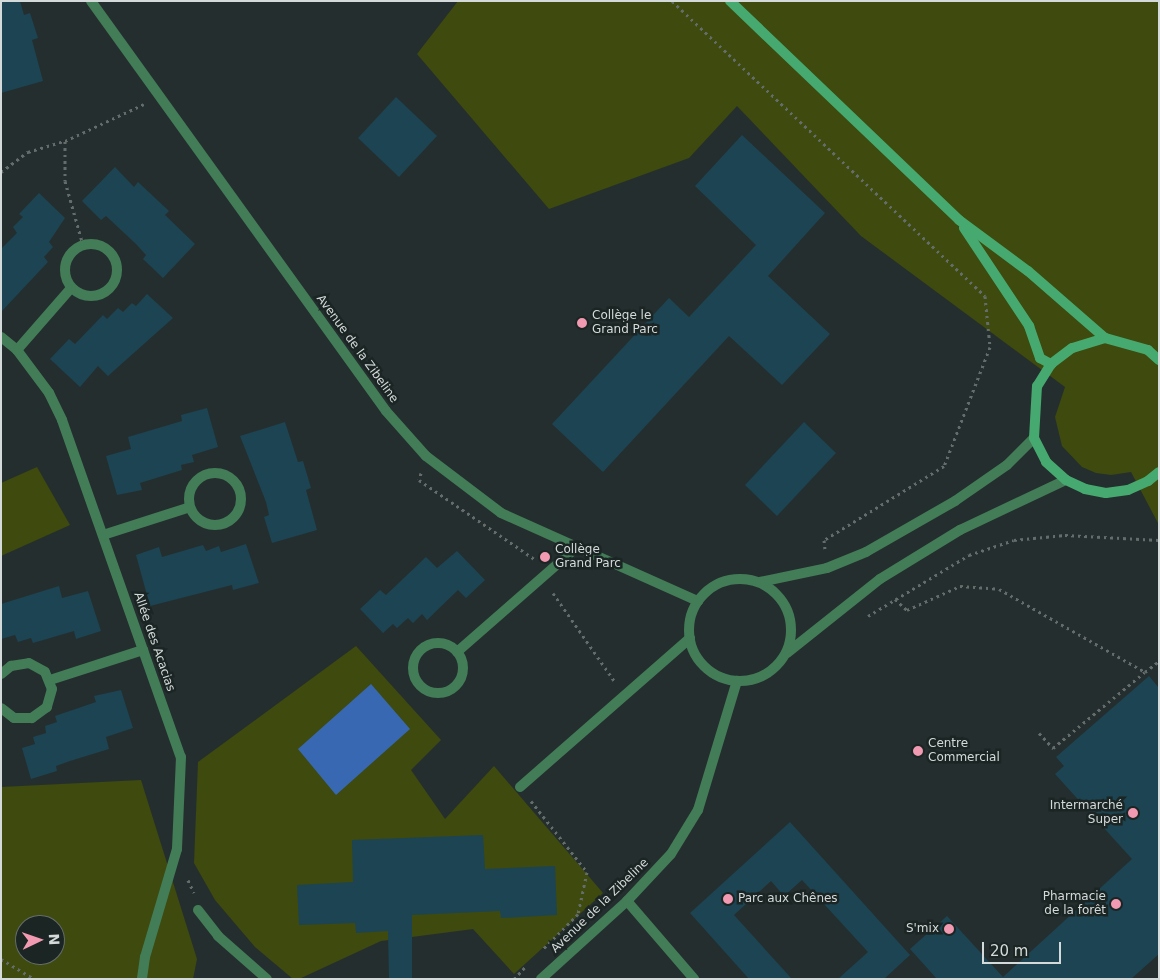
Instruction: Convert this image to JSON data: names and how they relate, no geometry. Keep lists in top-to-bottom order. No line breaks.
{"streets":{"street":["Avenue de la Zibeline","Allée des Acacias"]},"places":["Collège le Grand Parc","Collège Grand Parc","Centre Commercial","Intermarché Super","Parc aux Chênes","Pharmacie de la forêt","S'mix"],"scale_bar":"20 m","north":"right"}
